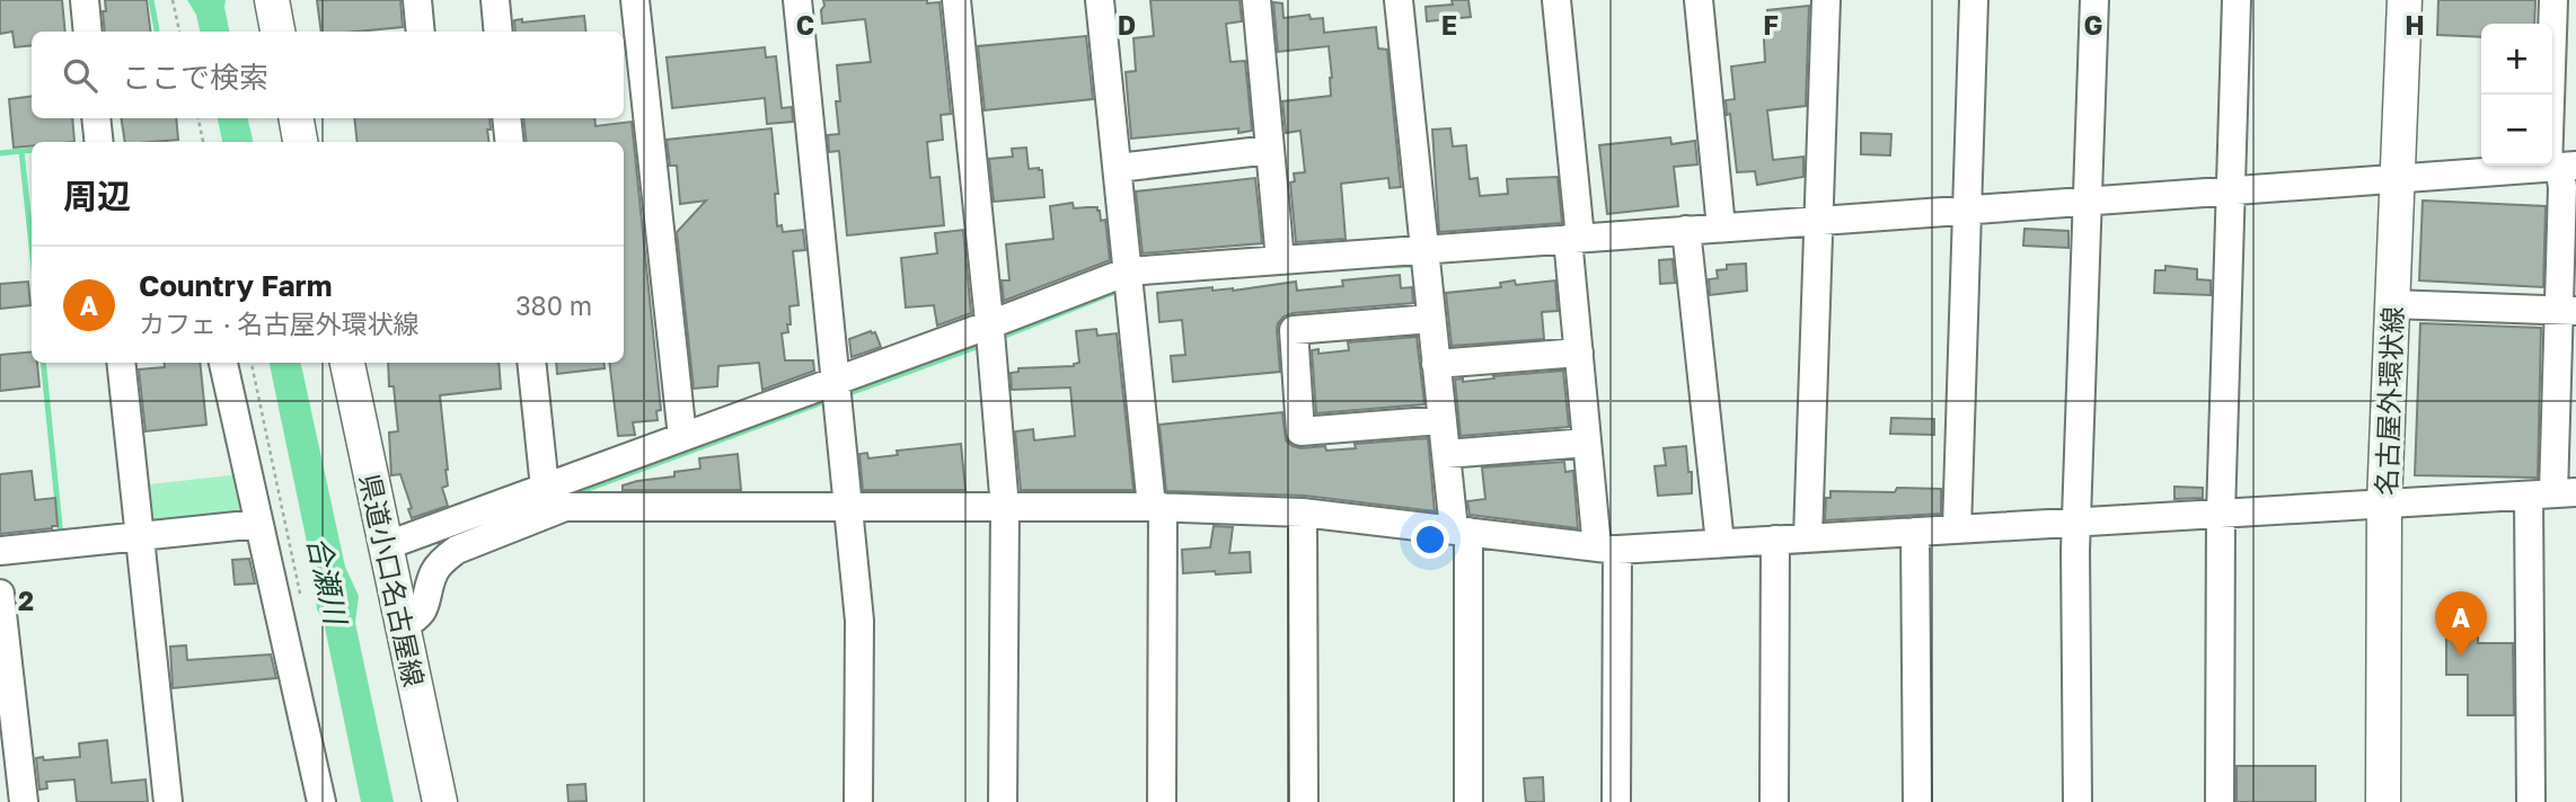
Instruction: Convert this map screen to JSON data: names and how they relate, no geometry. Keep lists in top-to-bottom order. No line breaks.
{"streets":{"main road":["名古屋外環状線","県道小口名古屋線"]},"water":["合瀬川"],"page":{"map_buttons":["+","−"],"search":"ここで検索","heading":"周辺","list":[{"mark":"A","name":"Country Farm","note":"カフェ · 名古屋外環状線","value":"380 m"}],"pins":"A"},"grid":{"columns":["C","D","E","F","G","H"],"rows":["2"]}}
